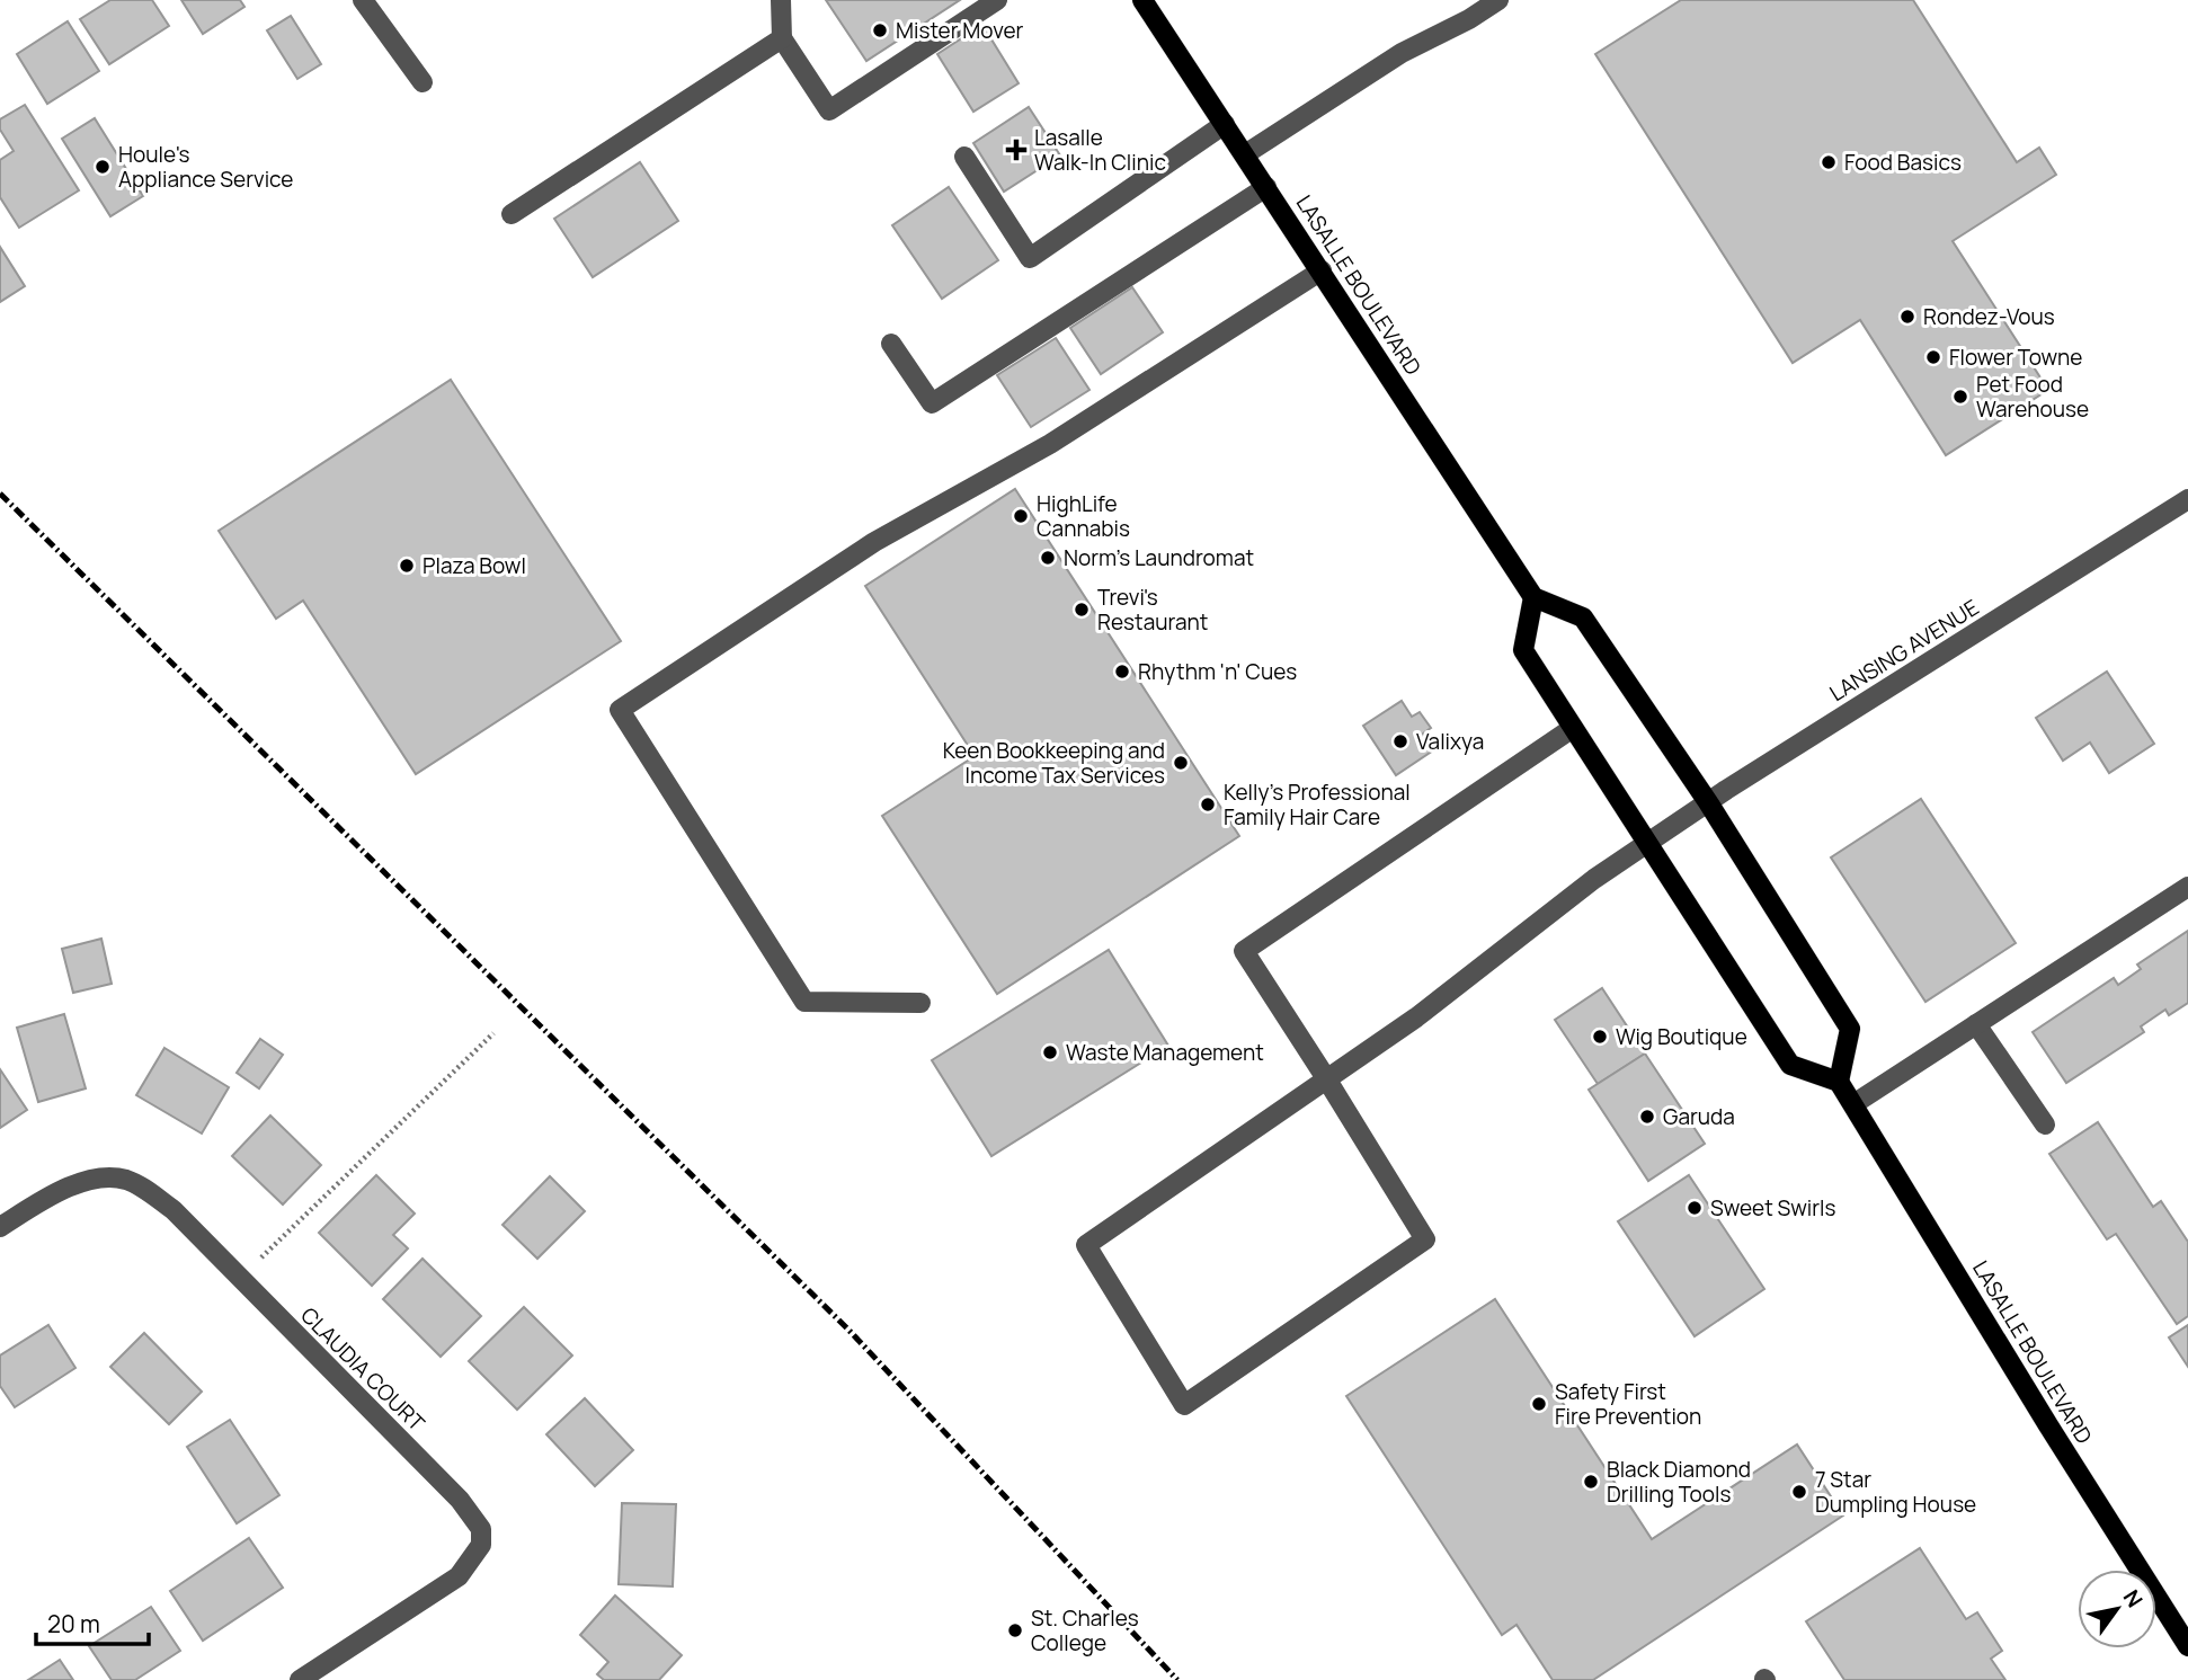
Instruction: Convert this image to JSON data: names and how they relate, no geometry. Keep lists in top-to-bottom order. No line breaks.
{"streets":{"main road":["LASALLE BOULEVARD"],"street":["LANSING AVENUE","CLAUDIA COURT"]},"places":{"other":["Mister Mover","Food Basics","Houle's Appliance Service","Rondez-Vous","Flower Towne","Pet Food Warehouse","HighLife Cannabis","Norm's Laundromat","Plaza Bowl","Trevi's Restaurant","Rhythm 'n' Cues","Valixya","Keen Bookkeeping and Income Tax Services","Kelly's Professional Family Hair Care","Wig Boutique","Waste Management","Garuda","Sweet Swirls","Safety First Fire Prevention","Black Diamond Drilling Tools","7 Star Dumpling House","St. Charles College"],"health":["Lasalle Walk-In Clinic"]},"scale_bar":"20 m","north":"top right"}
